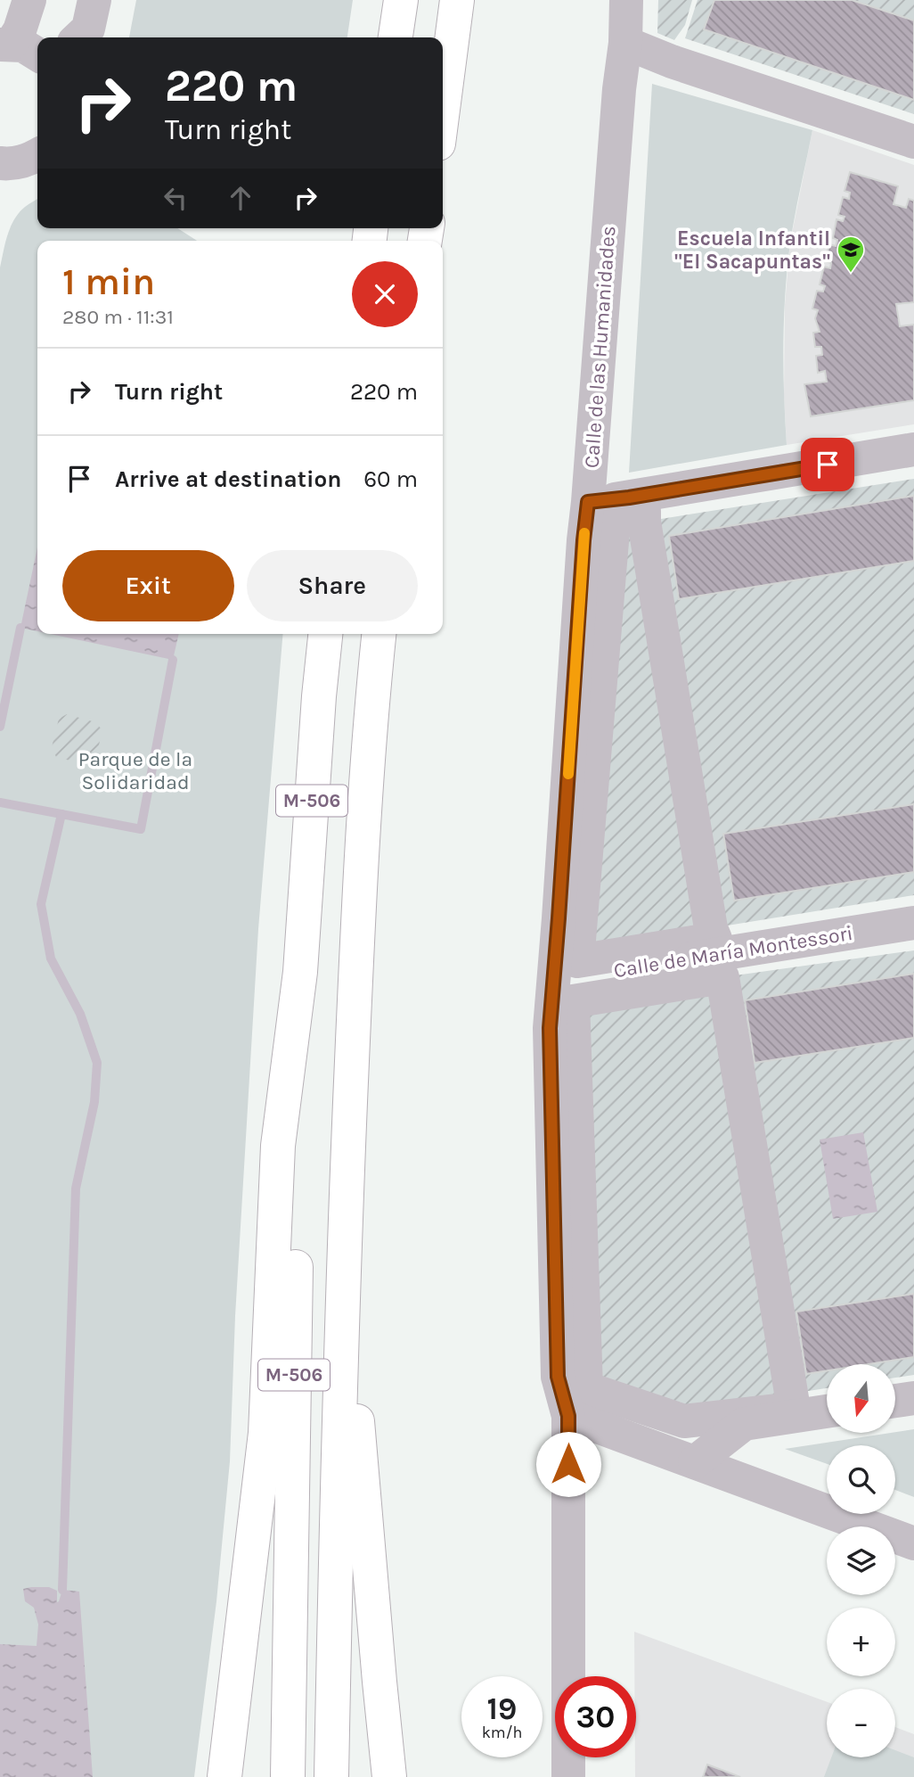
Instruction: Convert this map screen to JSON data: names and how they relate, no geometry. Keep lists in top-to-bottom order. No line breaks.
{"streets":{"highway":["M-506"],"street":["Calle de las Humanidades","Calle de María Montessori"]},"crossings":[["Calle de las Humanidades","Calle de María Montessori"]],"parks":["Parque de la Solidaridad"],"places":{"school or university":["Escuela Infantil \"El Sacapuntas\""]},"north":"bottom","page":{"turn":["220 m","Turn right"],"heading":["1 min","280 m · 11:31"],"list":[{"name":"Turn right","value":"220 m"},{"name":"Arrive at destination","value":"60 m"}],"buttons":["Exit","Share"],"map_buttons":["+","−"],"speed":"19 km/h","limit":"30"}}
